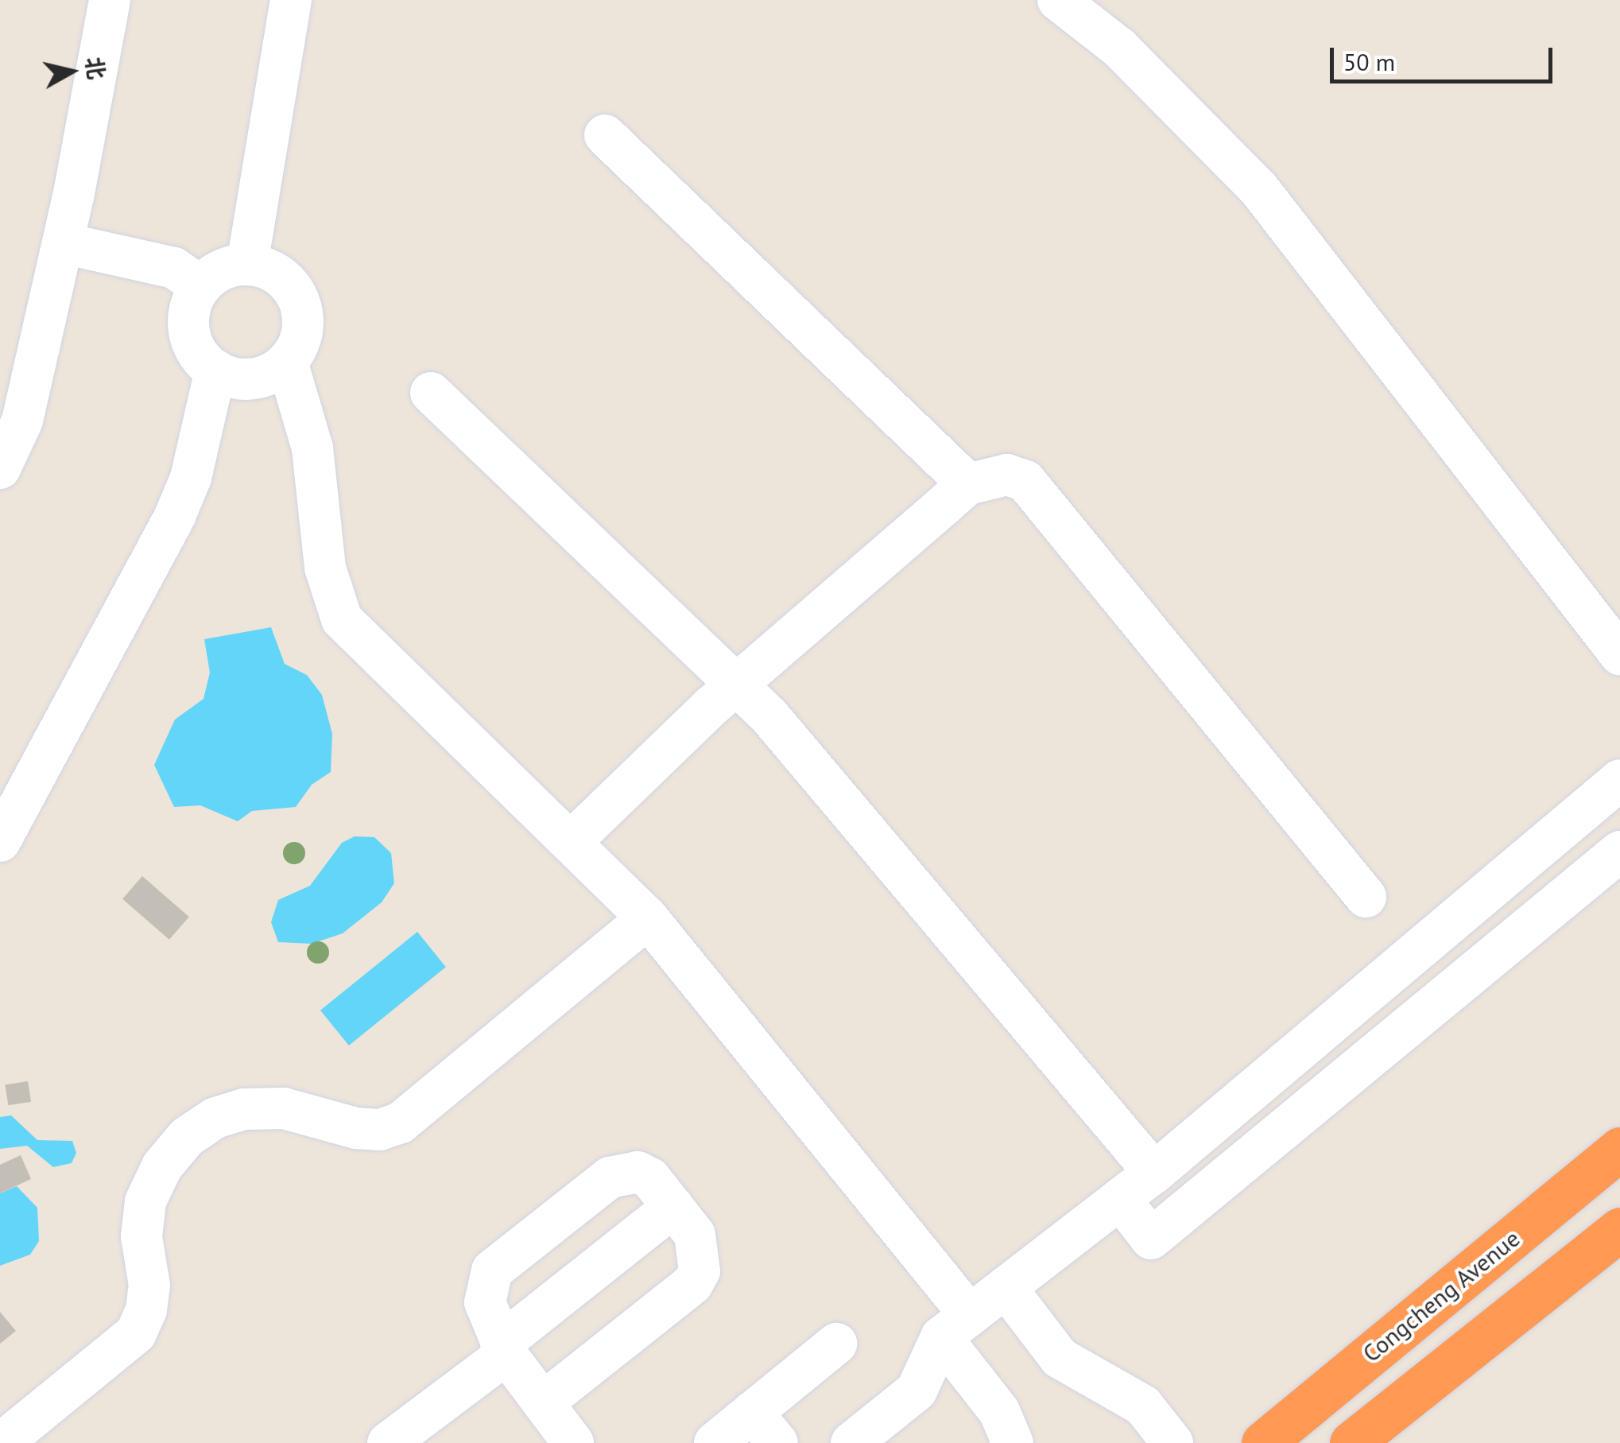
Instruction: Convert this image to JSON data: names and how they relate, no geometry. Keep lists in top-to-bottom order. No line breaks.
{"streets":{"highway":["Congcheng Avenue"]},"scale_bar":"50 m","north":"right"}
